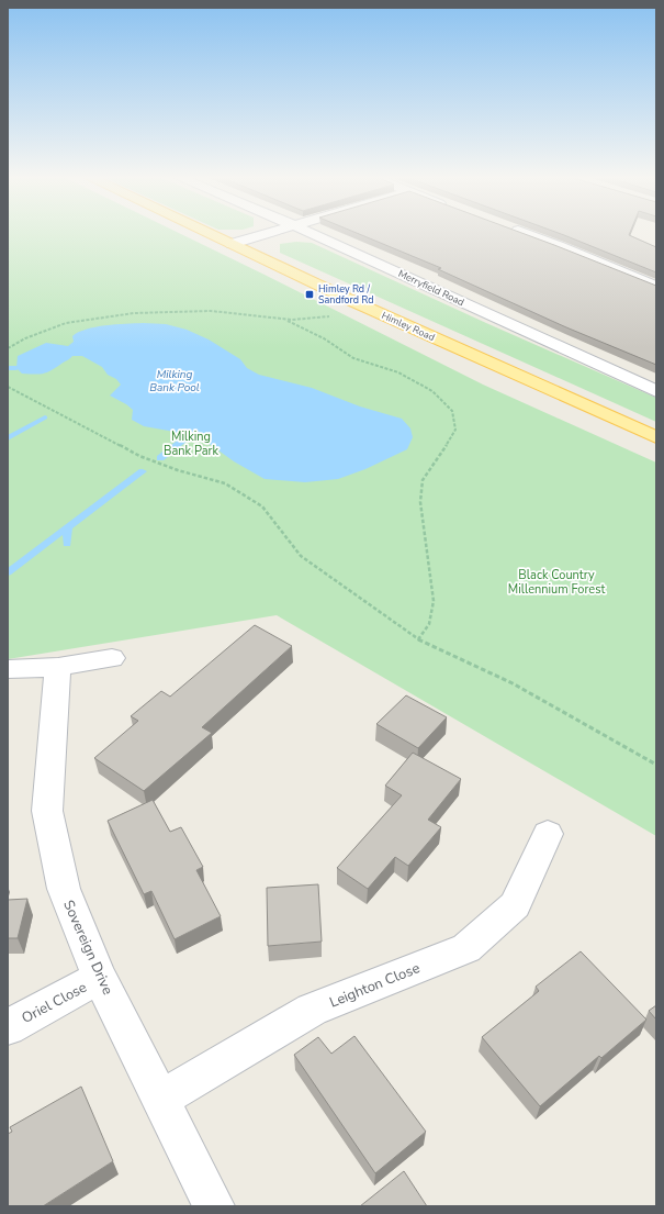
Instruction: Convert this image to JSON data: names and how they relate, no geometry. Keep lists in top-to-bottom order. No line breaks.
{"streets":{"main road":["Himley Road"],"street":["Merryfield Road","Sovereign Drive","Leighton Close","Oriel Close"]},"crossings":[["Sovereign Drive","Leighton Close"],["Sovereign Drive","Oriel Close"]],"water":["Milking Bank Pool"],"parks":["Milking Bank Park","Black Country Millennium Forest"],"places":{"transit":["Himley Rd / Sandford Rd"]}}
